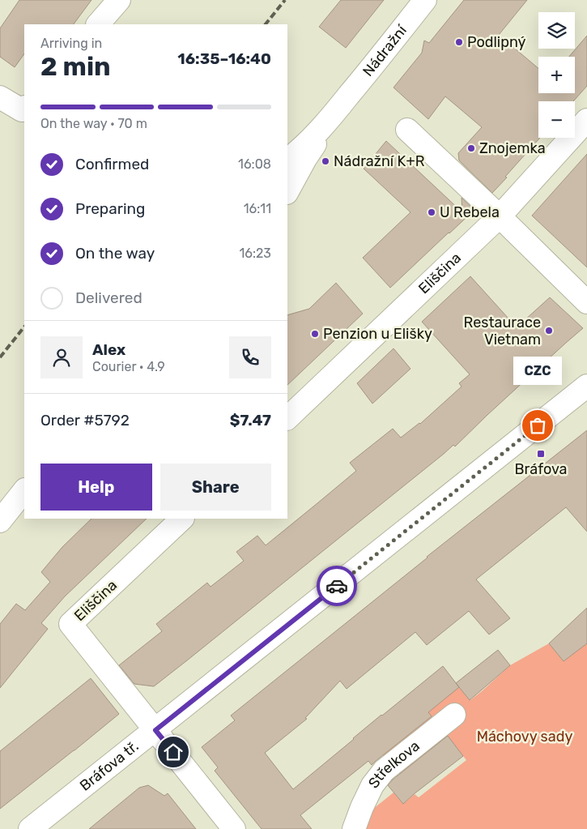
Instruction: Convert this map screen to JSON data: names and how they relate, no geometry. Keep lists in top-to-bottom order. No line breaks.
{"streets":{"street":["Nádražní","Eliščina","Střelkova","Bráfova tř."]},"crossings":[["Eliščina","Bráfova tř."]],"parks":["Máchovy sady"],"places":{"other":["Podlipný","Znojemka","Nádražní K+R","U Rebela","Restaurace Vietnam","Penzion u Elišky","CZC"],"transit":["Bráfova"]},"page":{"map_buttons":["+","−"],"heading":["2 min","Arriving in","16:35–16:40"],"panel":["Alex","Courier · 4.9","Order #5792","$7.47"],"bar":"On the way · 70 m","list":[["Confirmed","16:08"],["Preparing","16:11"],["On the way","16:23"],"Delivered"],"bubble":"CZC","buttons":["Help","Share"]}}
